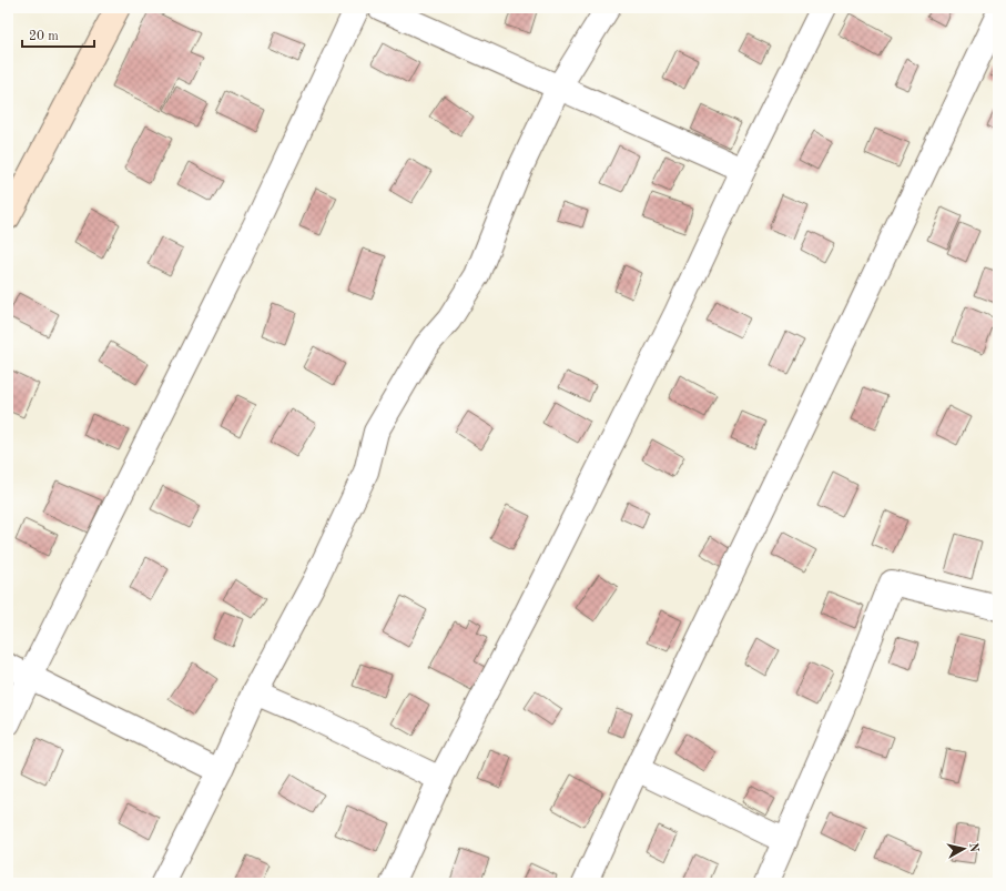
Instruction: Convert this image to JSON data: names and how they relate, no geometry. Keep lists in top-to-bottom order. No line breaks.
{"scale_bar":"20 m","north":"right"}
